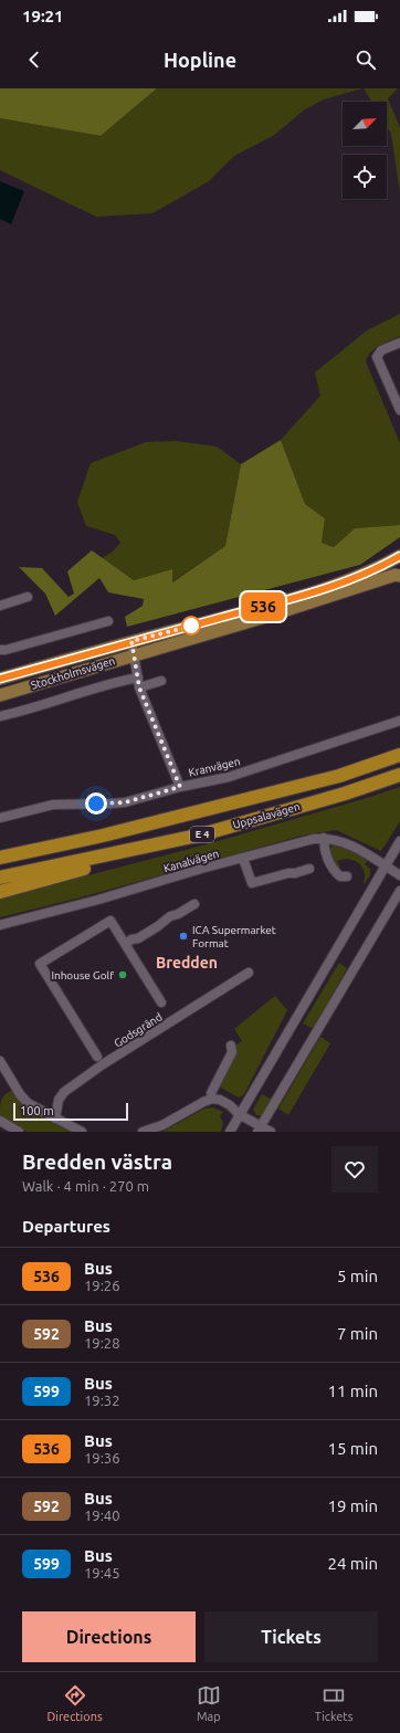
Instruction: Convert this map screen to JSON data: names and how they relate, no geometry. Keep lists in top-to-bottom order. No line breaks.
{"streets":{"highway":["Uppsalavägen","E 4"],"main road":["Stockholmsvägen"],"street":["Kranvägen","Kanalvägen","Godsgränd"]},"crossings":[["Stockholmsvägen","Kranvägen"]],"districts":["Bredden"],"places":["ICA Supermarket Format","Inhouse Golf"],"lines":["bus line 536"],"scale_bar":"100 m","north":"top right","page":{"status":"19:21","header":"Hopline","on_map":"536","scale":"100 m","heading":[["Bredden västra","Walk · 4 min · 270 m"],"Departures"],"list":[{"mark":"536","name":"Bus","note":"19:26","value":"5 min"},{"mark":"592","name":"Bus","note":"19:28","value":"7 min"},{"mark":"599","name":"Bus","note":"19:32","value":"11 min"},{"mark":"536","name":"Bus","note":"19:36","value":"15 min"},{"mark":"592","name":"Bus","note":"19:40","value":"19 min"},{"mark":"599","name":"Bus","note":"19:45","value":"24 min"}],"buttons":["Directions","Tickets"],"tabs":["Directions","Map","Tickets"]}}
